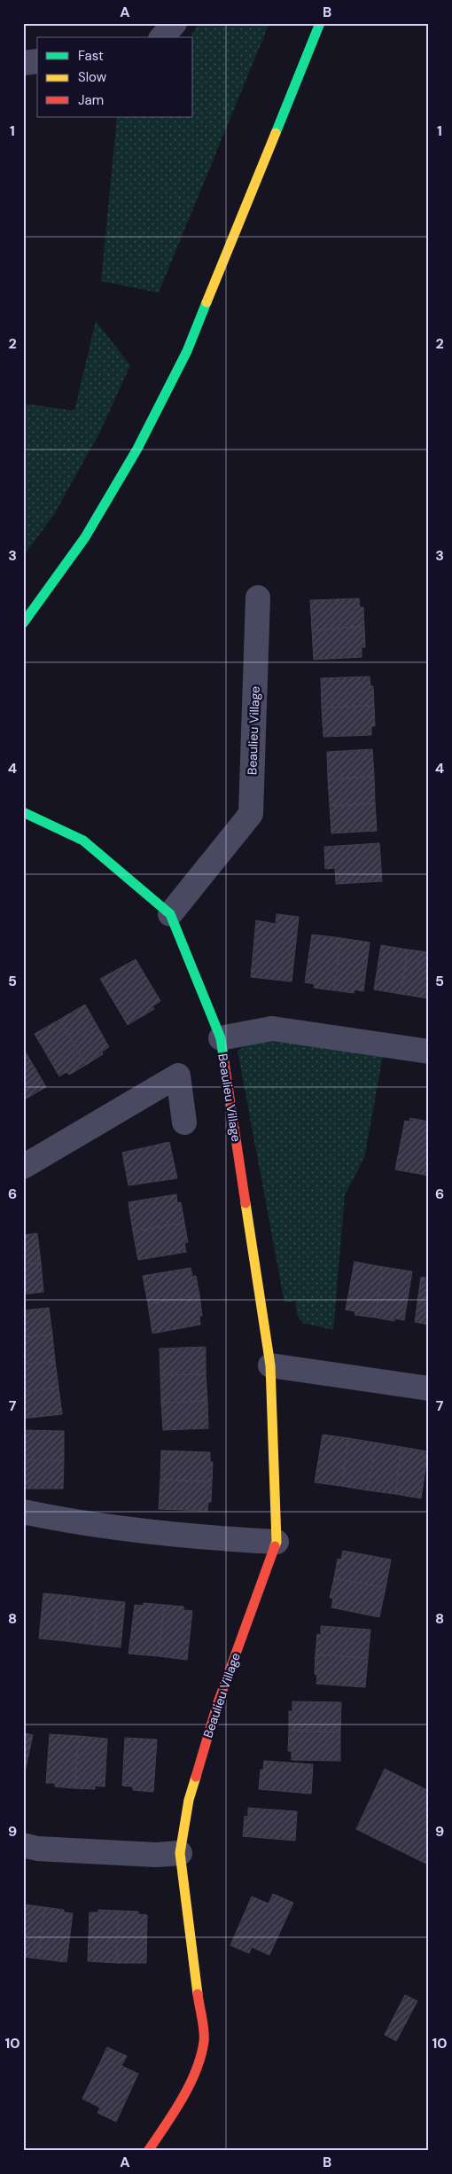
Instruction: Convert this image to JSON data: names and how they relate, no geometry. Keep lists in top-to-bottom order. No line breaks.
{"streets":{"street":["Beaulieu Village"]},"legend":["Fast","Slow","Jam"],"grid":{"columns":["A","B"],"rows":["1","2","3","4","5","6","7","8","9","10"]}}
